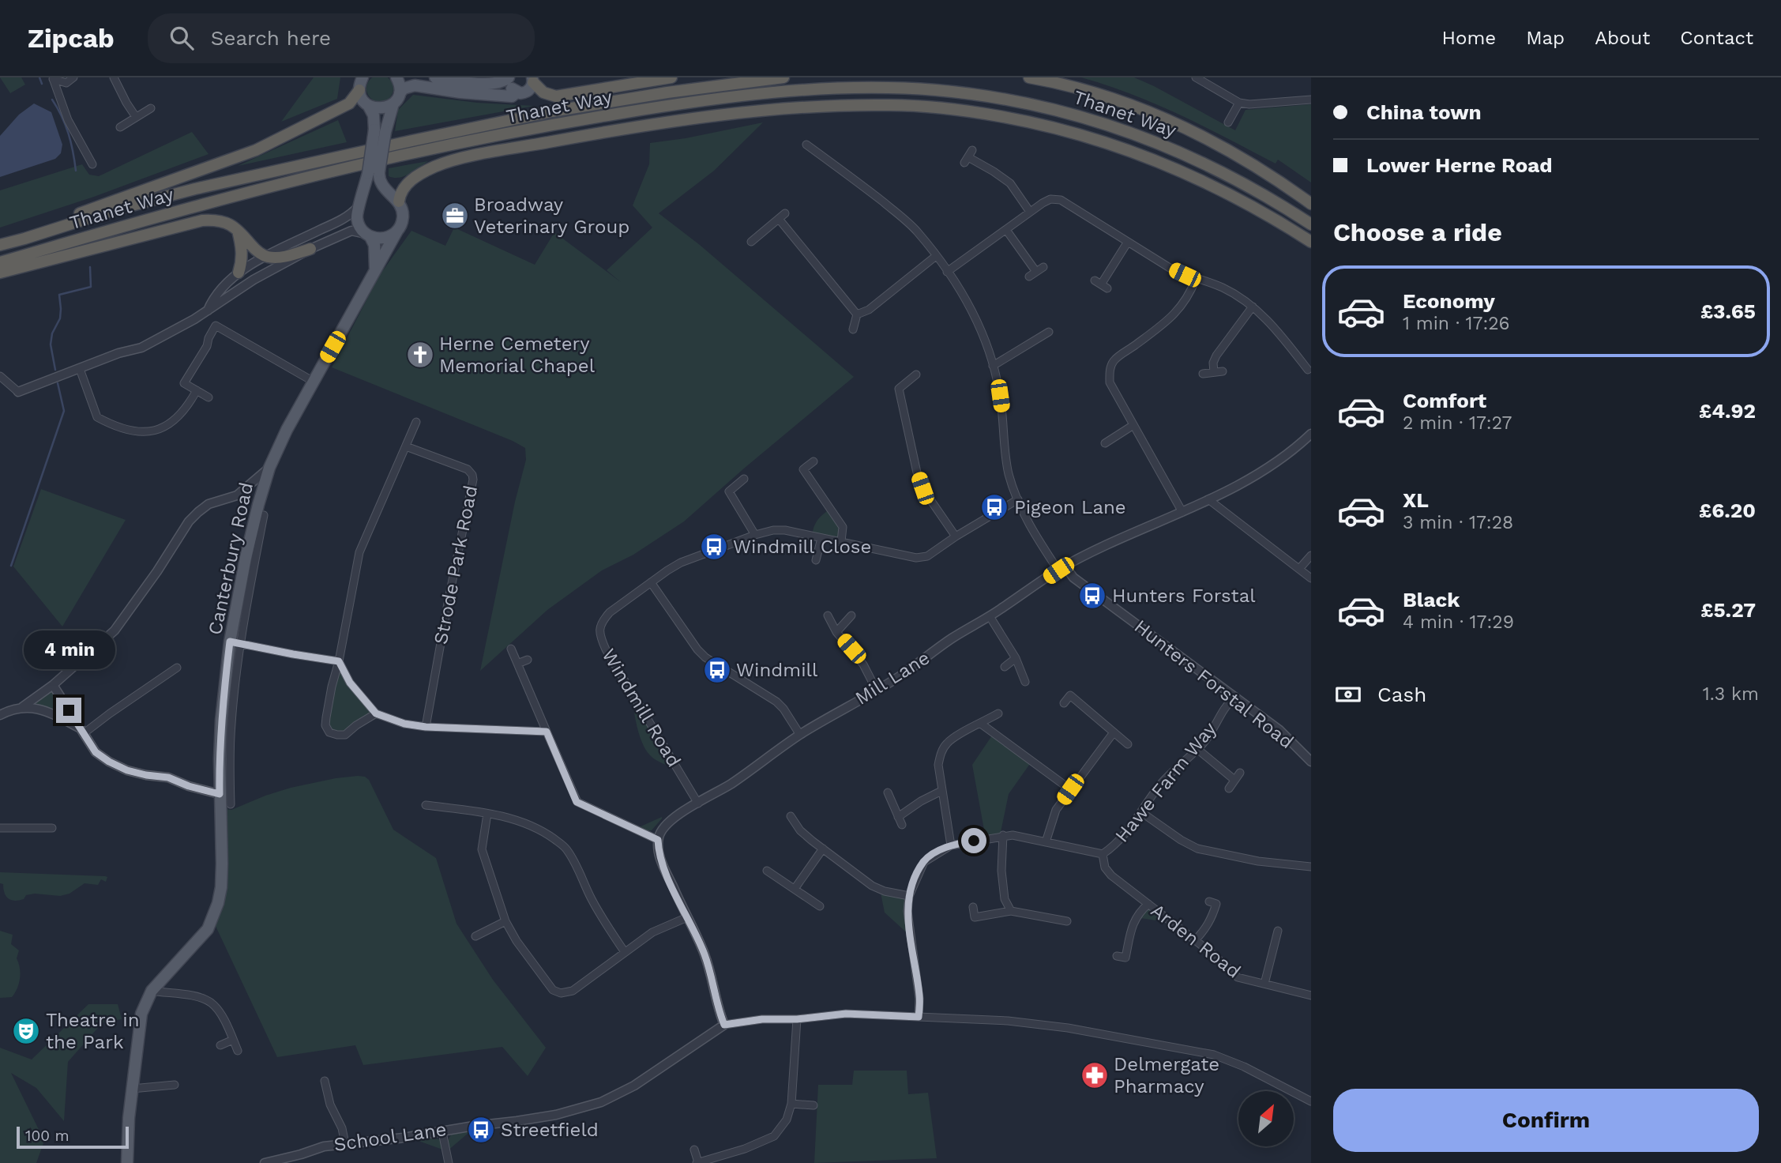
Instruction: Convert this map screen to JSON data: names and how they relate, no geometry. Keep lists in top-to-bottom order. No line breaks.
{"streets":{"highway":["Thanet Way"],"main road":["Canterbury Road"],"street":["Strode Park Road","Mill Lane","Hunters Forstal Road","Windmill Road","Hawe Farm Way","Arden Road","School Lane"]},"crossings":[["Mill Lane","Hunters Forstal Road"],["Mill Lane","Windmill Road"],["Hunters Forstal Road","Hawe Farm Way"],["Hawe Farm Way","Arden Road"]],"places":{"office":["Broadway Veterinary Group"],"church":["Herne Cemetery Memorial Chapel"],"bus stop":["Pigeon Lane","Windmill Close","Hunters Forstal","Windmill","Streetfield"],"theatre":["Theatre in the Park"],"pharmacy":["Delmergate Pharmacy"]},"scale_bar":"100 m","north":"top right","page":{"header":"Zipcab","search":"Search here","nav":["Home","Map","About","Contact"],"banner":["China town","Lower Herne Road"],"heading":"Choose a ride","list":[{"name":"Economy","note":"1 min · 17:26","value":"£3.65"},{"name":"Comfort","note":"2 min · 17:27","value":"£4.92"},{"name":"XL","note":"3 min · 17:28","value":"£6.20"},{"name":"Black","note":"4 min · 17:29","value":"£5.27"}],"bubble":"4 min","pay":["Cash","1.3 km"],"buttons":"Confirm","scale":"100 m"}}
